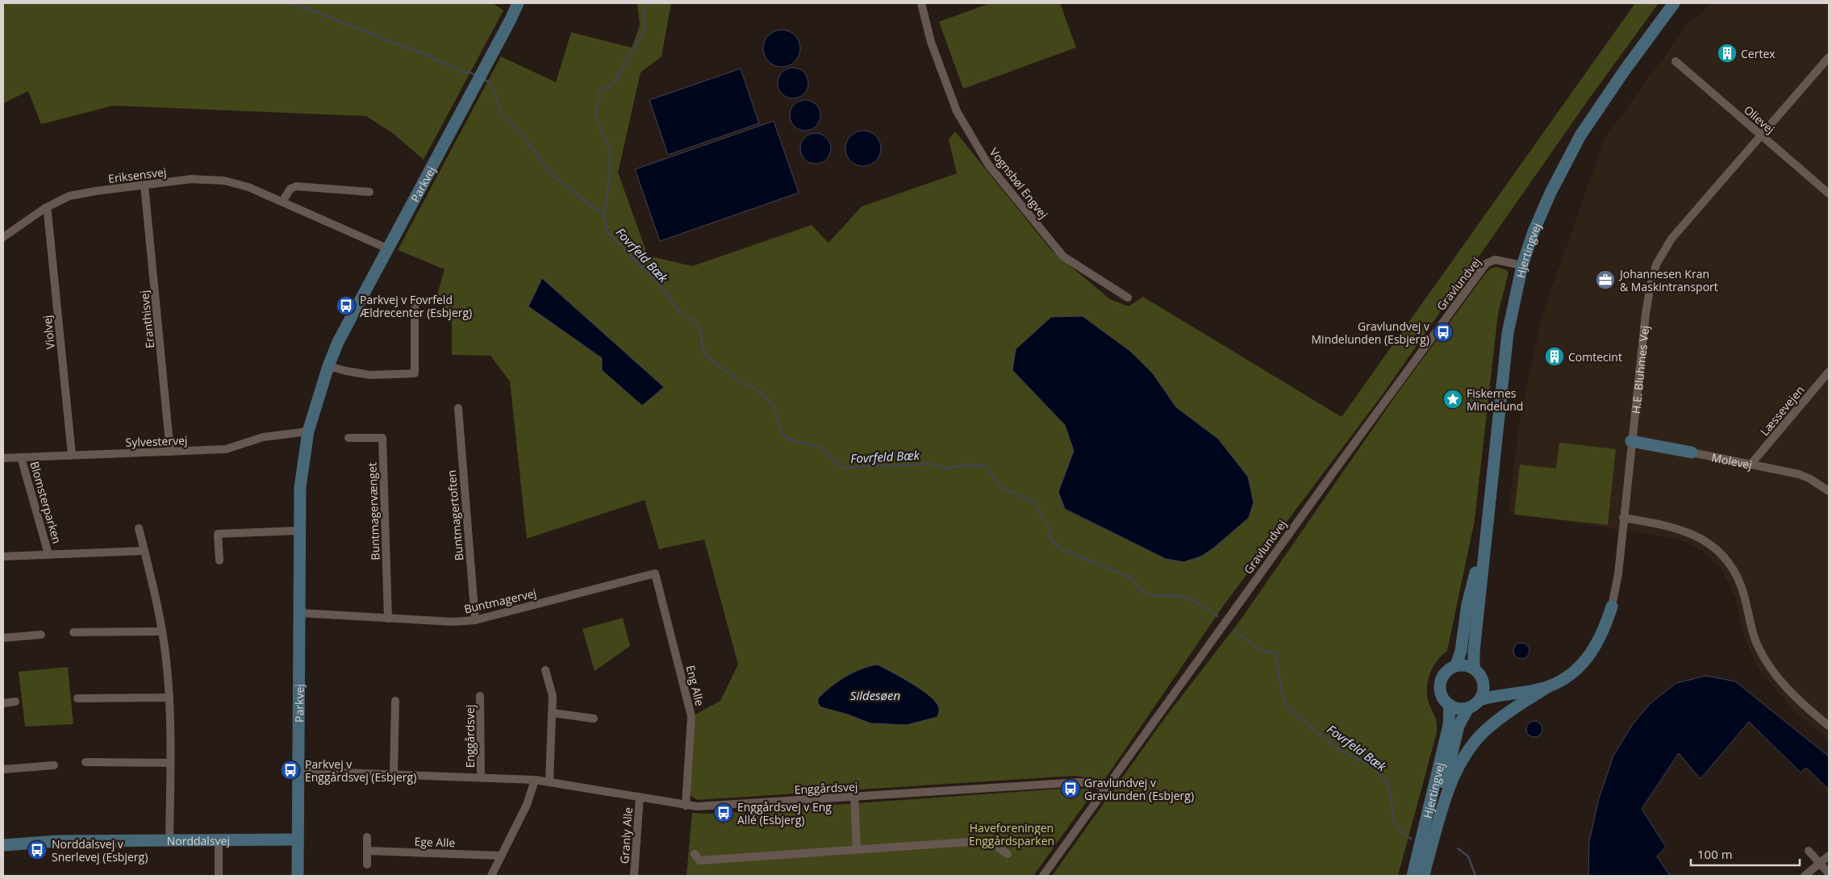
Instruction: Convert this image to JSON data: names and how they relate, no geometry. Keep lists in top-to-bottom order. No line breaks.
{"streets":{"main road":["Parkvej","Hjertingvej","H.E. Bluhmes Vej","Molevej","Norddalsvej"],"street":["Olievej","Eriksensvej","Vognsbøl Engvej","Gravlundvej","Eranthisvej","Violvej","Læssevejen","Sylvestervej","Blomsterparken","Buntmagervænget","Buntmagertoften","Buntmagervej","Eng Alle","Enggårdsvej","Granly Alle","Ege Alle"]},"crossings":[["Olievej","H.E. Bluhmes Vej"],["Eriksensvej","Parkvej"],["Eriksensvej","Eranthisvej"],["Eriksensvej","Violvej"],["Parkvej","Sylvestervej"],["Parkvej","Buntmagervej"],["Parkvej","Enggårdsvej"],["Parkvej","Norddalsvej"],["Hjertingvej","Gravlundvej"],["Hjertingvej","H.E. Bluhmes Vej"],["Gravlundvej","Enggårdsvej"],["Eranthisvej","Sylvestervej"],["Violvej","Sylvestervej"],["H.E. Bluhmes Vej","Molevej"],["Læssevejen","Molevej"],["Sylvestervej","Blomsterparken"],["Buntmagervænget","Buntmagervej"],["Buntmagertoften","Buntmagervej"],["Buntmagervej","Eng Alle"],["Eng Alle","Enggårdsvej"],["Enggårdsvej","Granly Alle"]],"water":["Fovrfeld Bæk","Sildesøen"],"parks":["Haveforeningen Enggårdsparken"],"places":{"building":["Certex","Comtecint"],"office":["Johannesen Kran & Maskintransport"],"bus stop":["Parkvej v Fovrfeld Ældrecenter (Esbjerg)","Gravlundvej v Mindelunden (Esbjerg)","Parkvej v Enggårdsvej (Esbjerg)","Gravlundvej v Gravlunden (Esbjerg)","Enggårdsvej v Eng Allé (Esbjerg)","Norddalsvej v Snerlevej (Esbjerg)"],"place":["Fiskernes Mindelund"]},"scale_bar":"100 m"}
